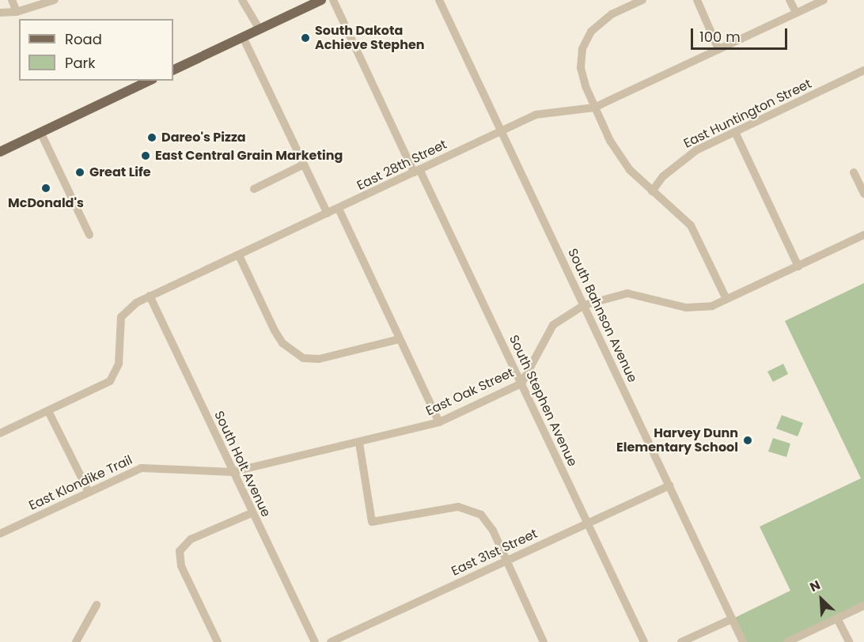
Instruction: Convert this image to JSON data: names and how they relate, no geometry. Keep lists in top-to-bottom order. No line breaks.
{"streets":{"street":["East Huntington Street","East 28th Street","South Bahnson Avenue","East Oak Street","South Stephen Avenue","South Holt Avenue","East Klondike Trail","East 31st Street"]},"crossings":[["East 28th Street","South Bahnson Avenue"],["East 28th Street","South Stephen Avenue"],["East 28th Street","South Holt Avenue"],["South Bahnson Avenue","East Oak Street"],["South Bahnson Avenue","East 31st Street"],["East Oak Street","South Stephen Avenue"],["East Oak Street","South Holt Avenue"],["East Oak Street","East Klondike Trail"],["South Stephen Avenue","East 31st Street"],["South Holt Avenue","East Klondike Trail"]],"places":["South Dakota Achieve Stephen","Dareo's Pizza","East Central Grain Marketing","Great Life","McDonald's","Harvey Dunn Elementary School"],"legend":["Road","Park"],"scale_bar":"100 m","north":"top left"}
